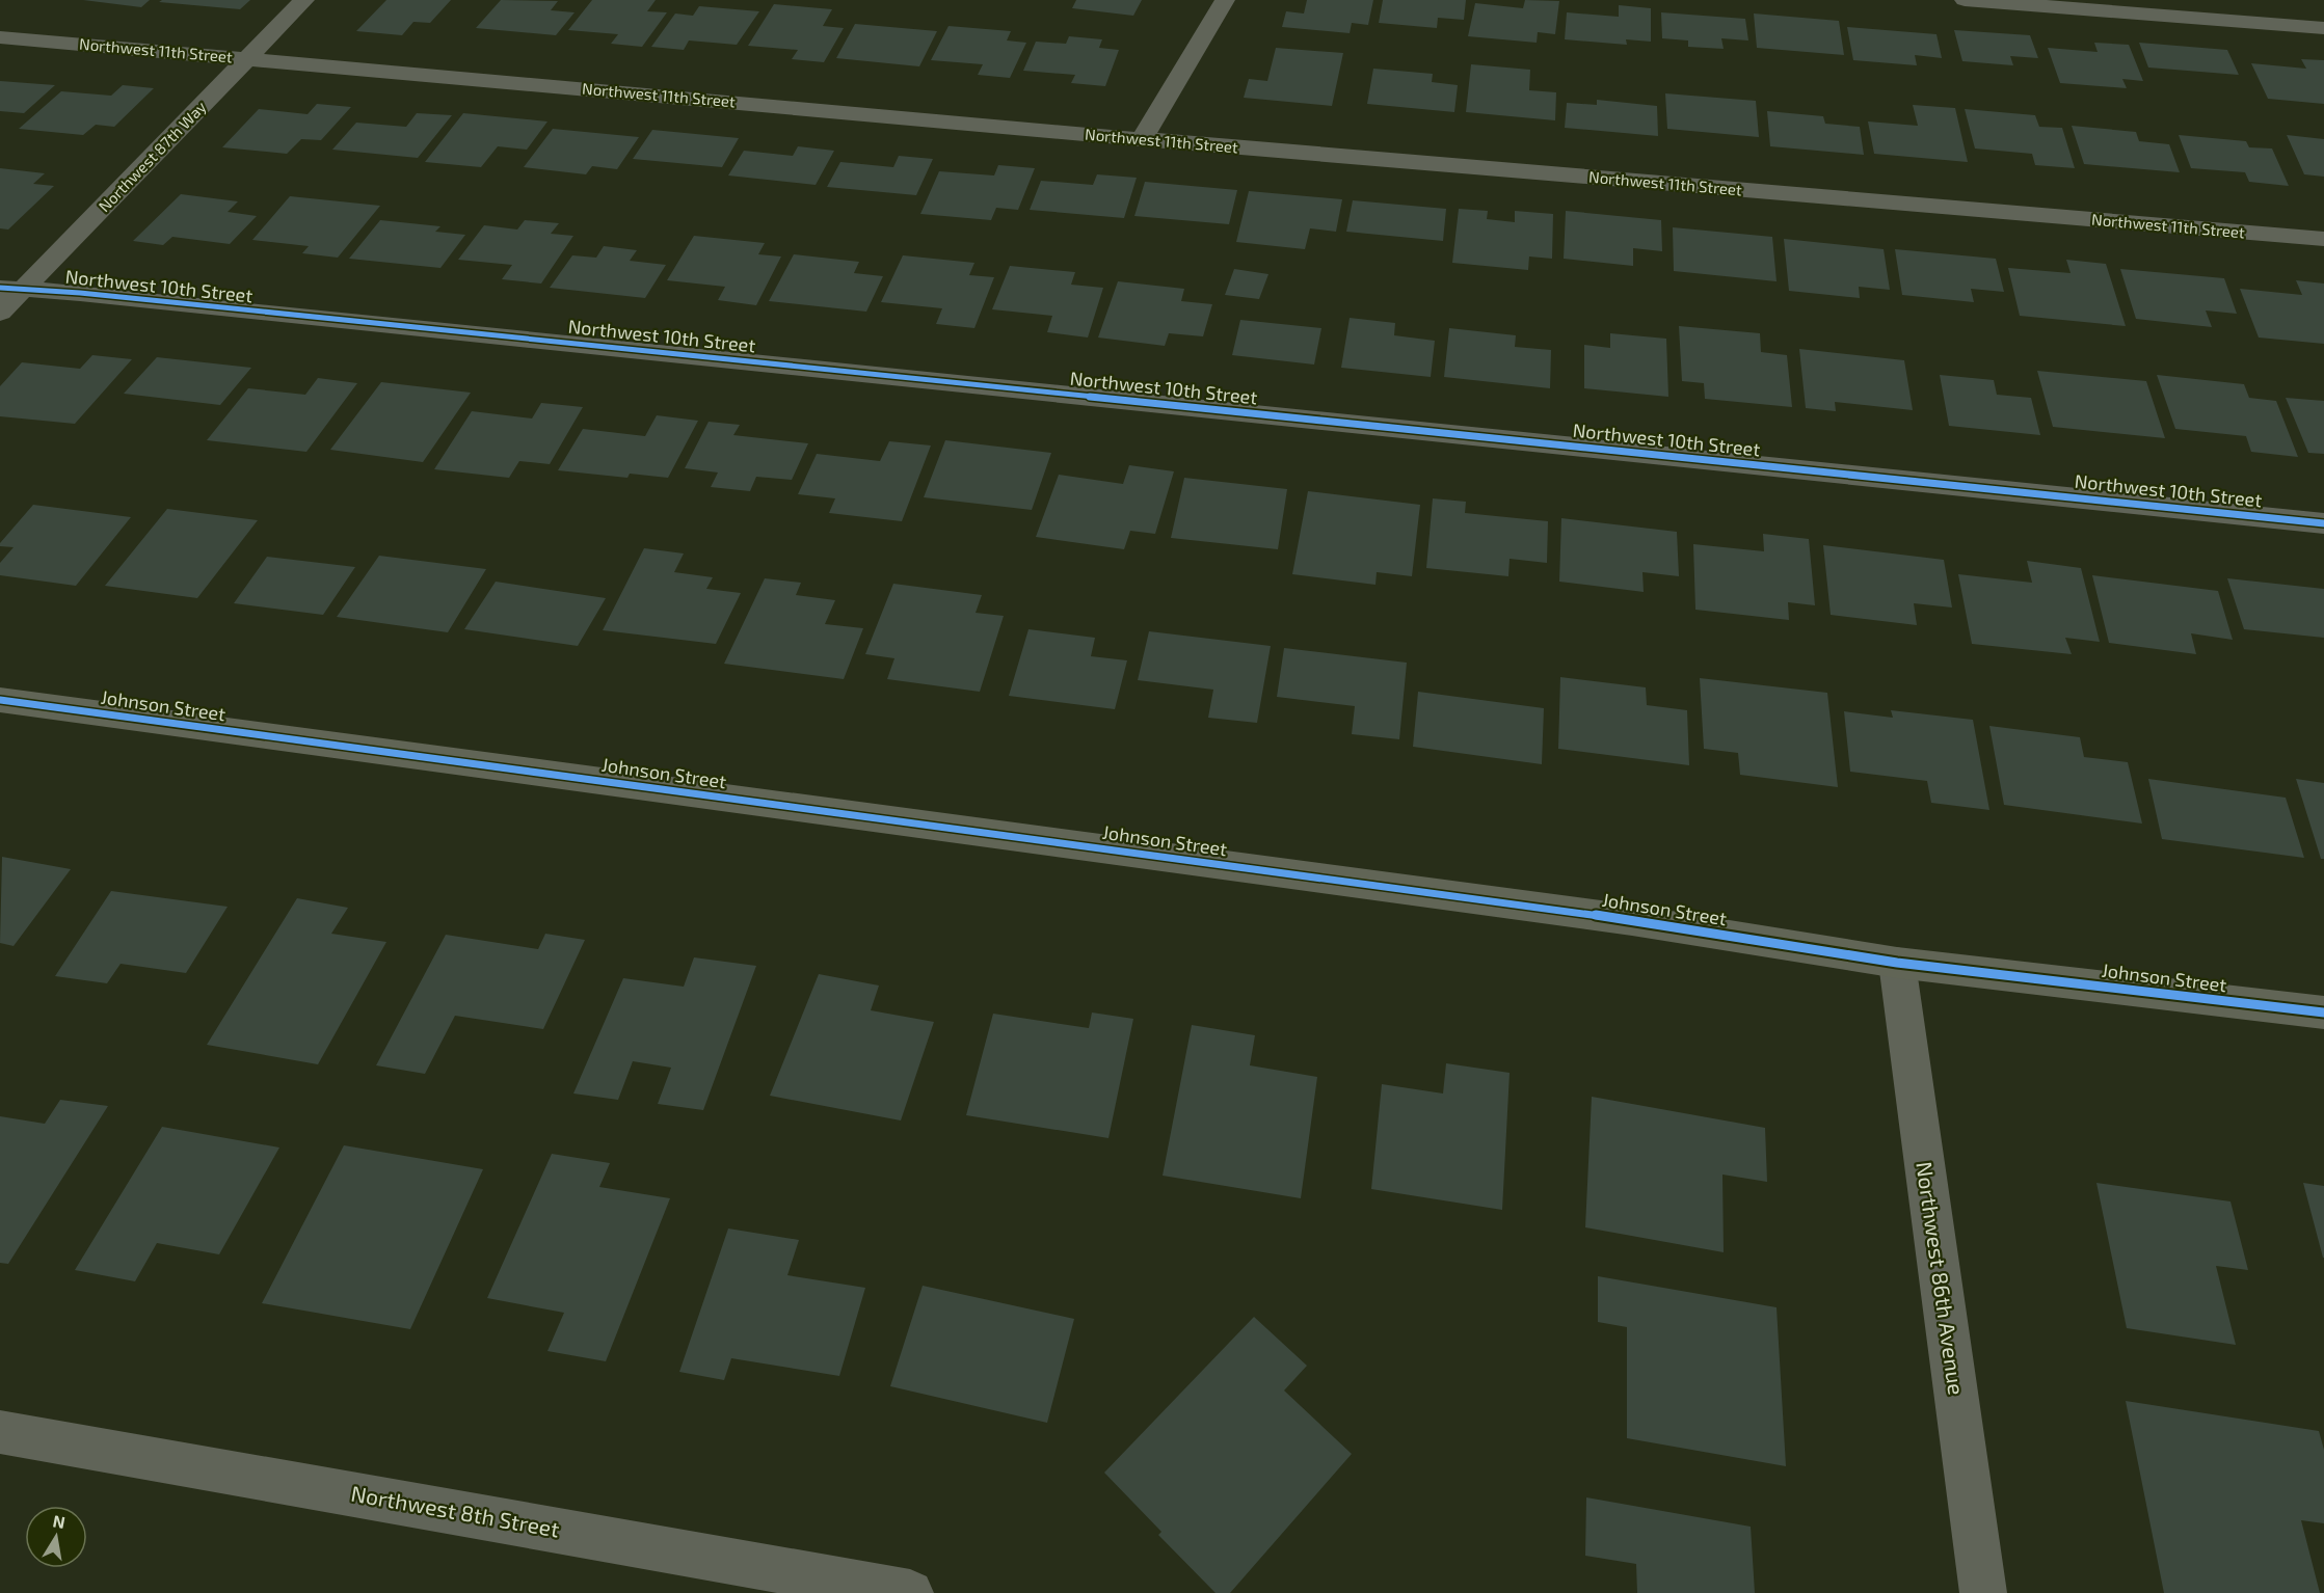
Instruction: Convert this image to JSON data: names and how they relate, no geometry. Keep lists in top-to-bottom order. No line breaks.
{"streets":{"street":["Northwest 11th Street","Northwest 87th Way","Northwest 10th Street","Johnson Street","Northwest 86th Avenue","Northwest 8th Street"]},"crossings":[["Northwest 11th Street","Northwest 87th Way"],["Northwest 87th Way","Northwest 10th Street"],["Johnson Street","Northwest 86th Avenue"]],"north":"top"}
